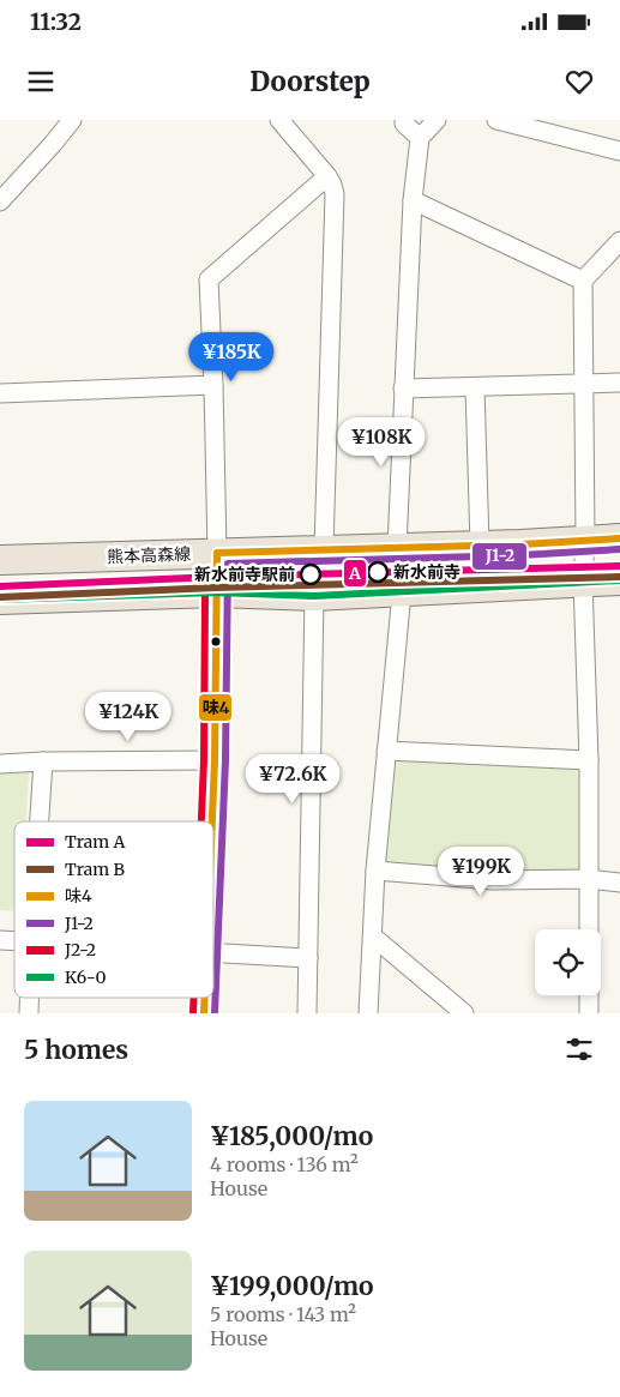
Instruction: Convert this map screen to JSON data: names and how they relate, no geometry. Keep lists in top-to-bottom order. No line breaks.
{"streets":{"main road":["熊本高森線"]},"places":["新水前寺","新水前寺駅前"],"lines":["transit line 味4","transit line J1-2","tram line A","transit line J2-2","tram line B","transit line K6-0"],"legend":["Tram A","Tram B","味4","J1-2","J2-2","K6-0"],"page":{"status":"11:32","header":"Doorstep","price":["¥185K","¥108K","¥124K","¥72.6K","¥199K"],"heading":"5 homes","list":[{"name":"¥185,000/mo","note":"4 rooms · 136 m² · House"},{"name":"¥199,000/mo","note":"5 rooms · 143 m² · House"}]}}
